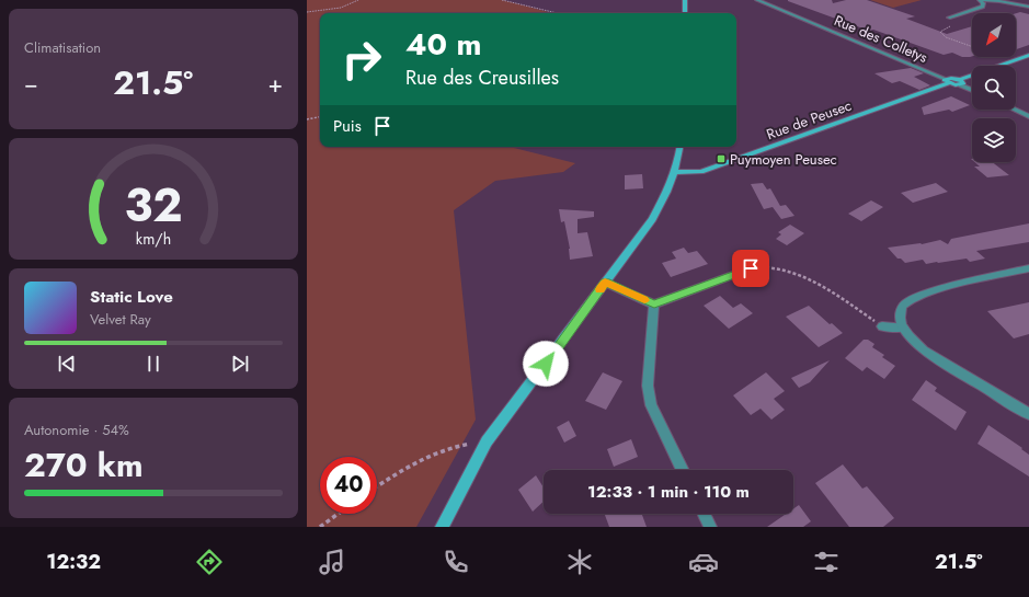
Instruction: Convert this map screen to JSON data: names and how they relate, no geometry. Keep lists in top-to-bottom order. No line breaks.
{"streets":{"street":["Rue des Colletys","Rue de Peusec"]},"crossings":[["Rue des Colletys","Rue de Peusec"]],"places":{"transit":["Puymoyen Peusec"]},"north":"bottom left","page":{"tile":["Climatisation",["Autonomie · 54%","270 km"]],"turn":["40 m","Rue des Creusilles"],"heat":["−","21.5°","+"],"then":"Puis","song":["Static Love","Velvet Ray"],"limit":"40","trip":"12:33 · 1 min · 110 m","tabs":["12:32","21.5°"],"gauge":["32","km/h"]}}
